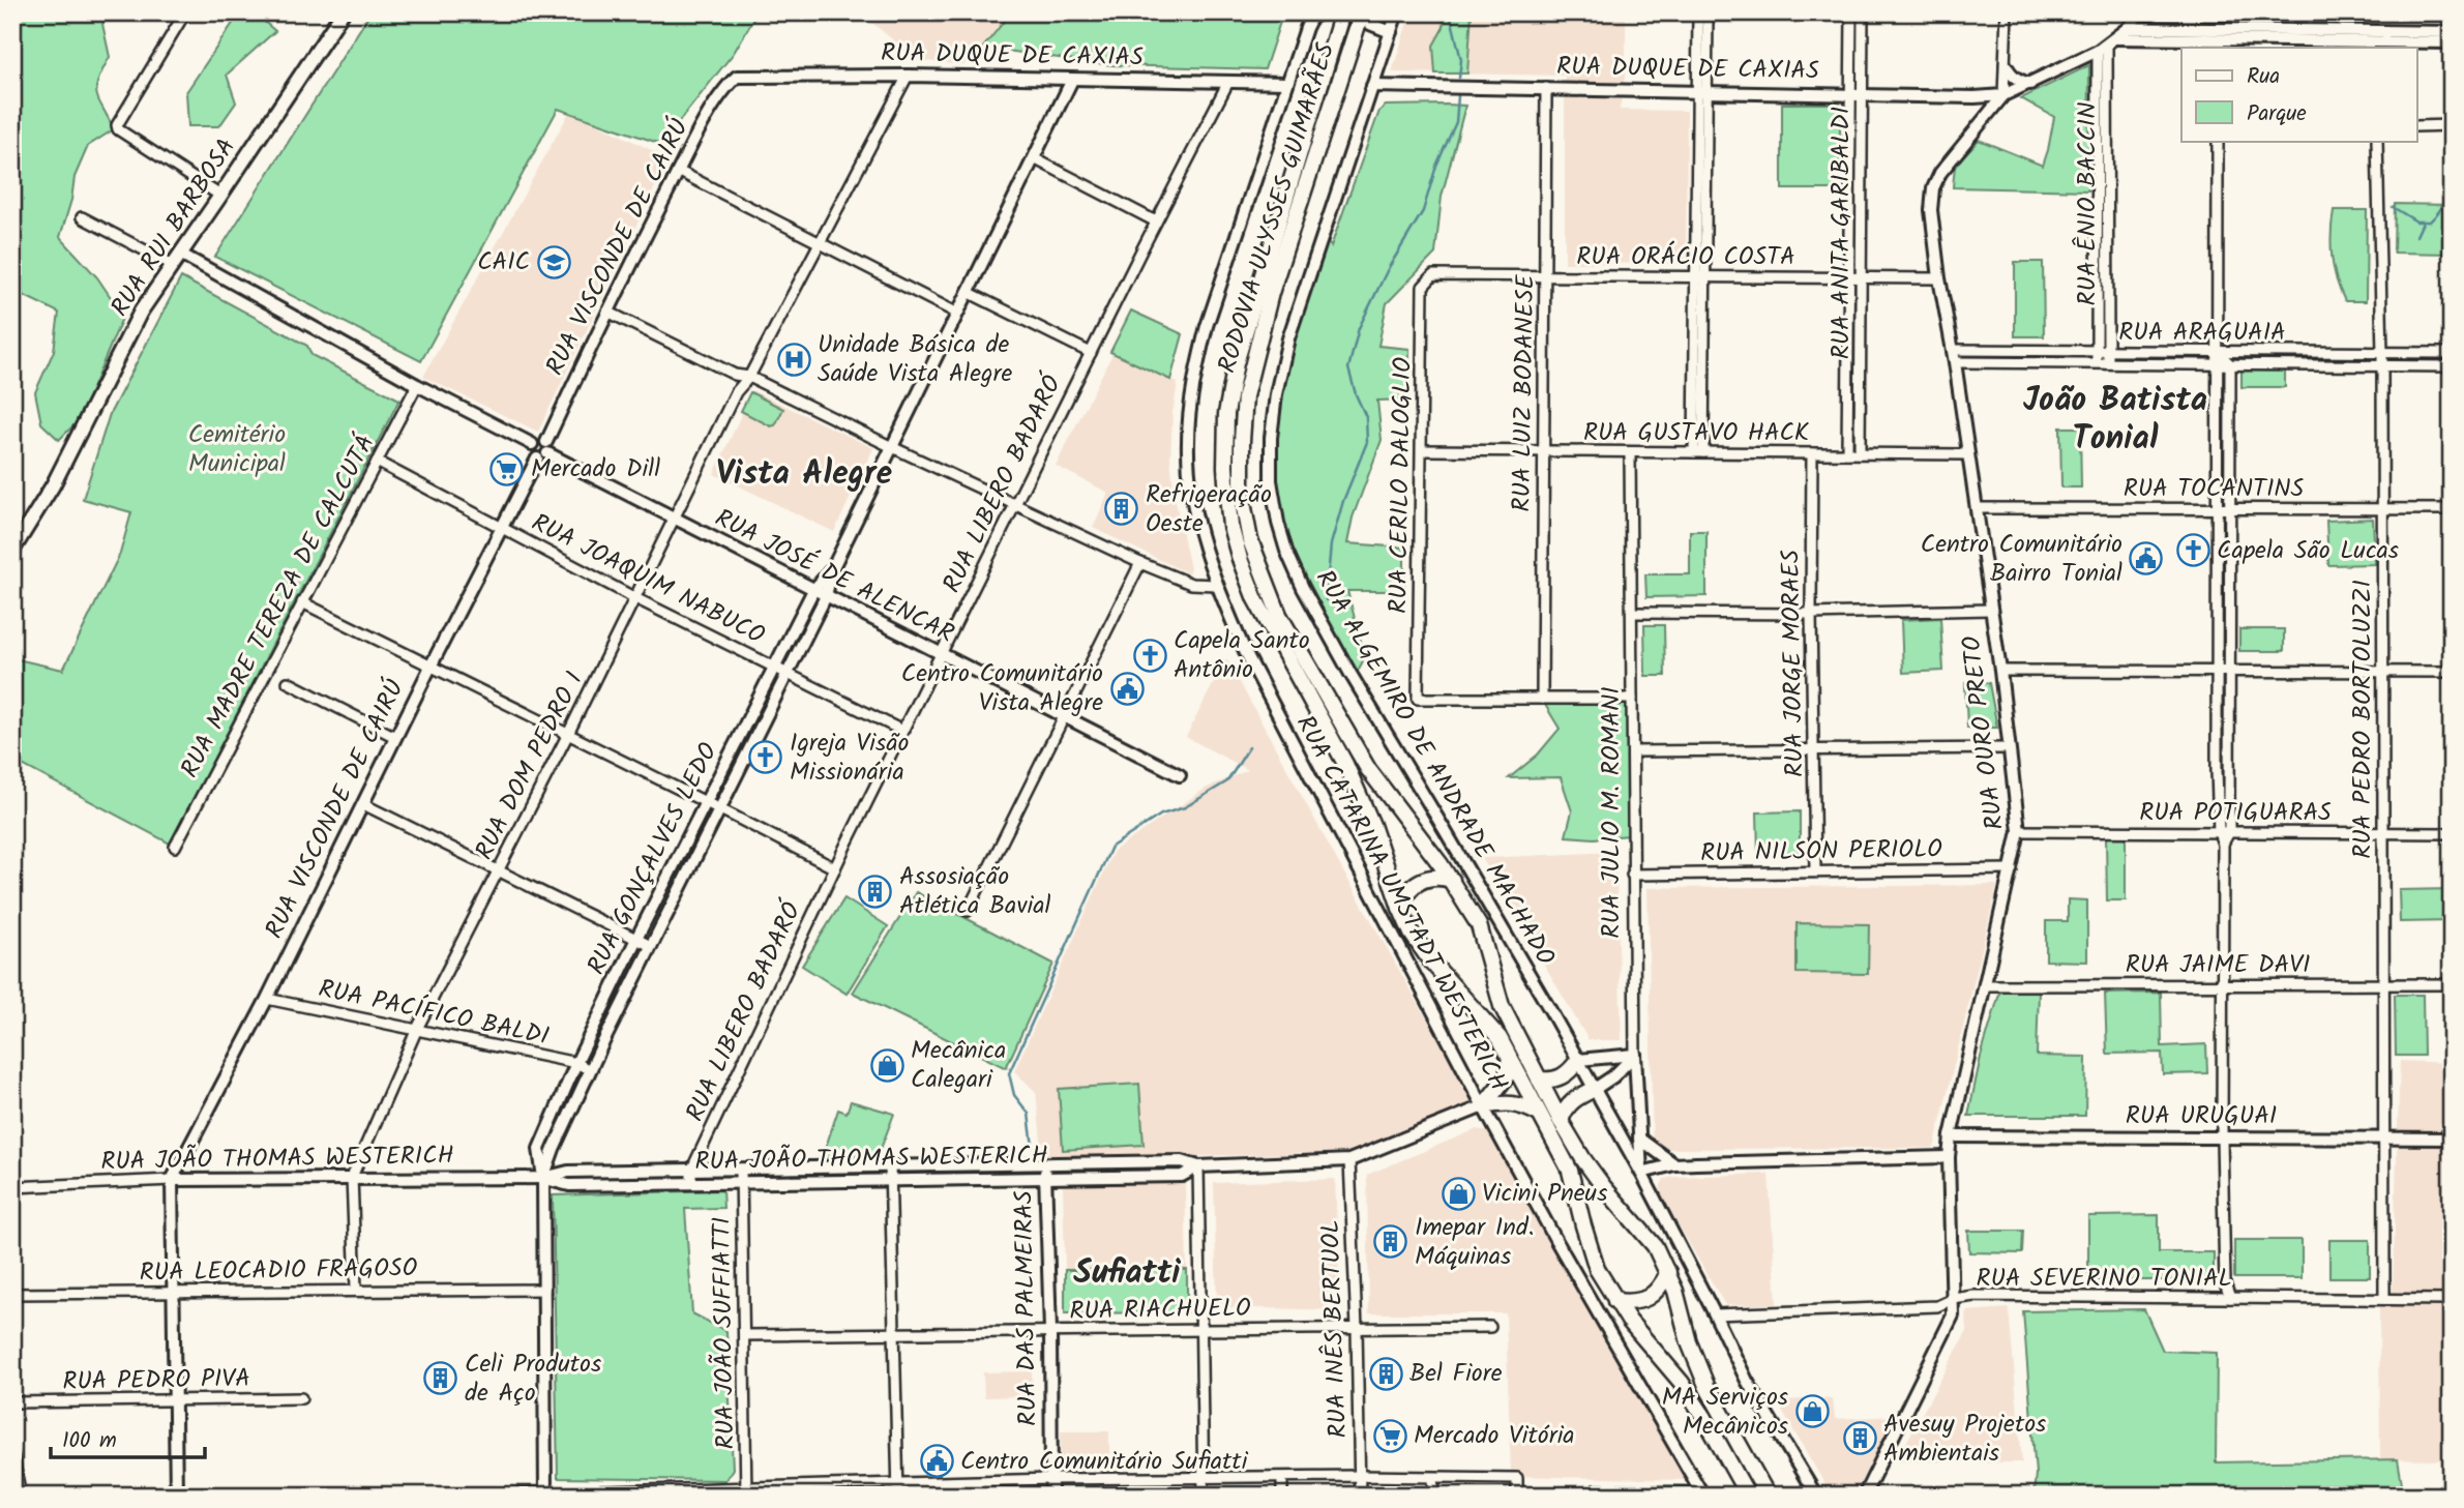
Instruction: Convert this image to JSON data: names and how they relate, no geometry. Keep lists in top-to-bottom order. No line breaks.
{"streets":{"highway":["RODOVIA ULYSSES GUIMARÃES"],"main road":["RUA RUI BARBOSA"],"street":["RUA DUQUE DE CAXIAS","RUA ÊNIO BACCIN","RUA ANITA GARIBALDI","RUA VISCONDE DE CAIRÚ","RUA ORÁCIO COSTA","RUA ARAGUAIA","RUA LUIZ BODANESE","RUA GUSTAVO HACK","RUA LIBERO BADARÓ","RUA CERILO DALOGLIO","RUA TOCANTINS","RUA JOSÉ DE ALENCAR","RUA JOAQUIM NABUCO","RUA MADRE TEREZA DE CALCUTÁ","RUA JORGE MORAES","RUA PEDRO BORTOLUZZI","RUA OURO PRETO","RUA DOM PEDRO I","RUA ALGEMIRO DE ANDRADE MACHADO","RUA JULIO M. ROMANI","RUA POTIGUARAS","RUA NILSON PERIOLO","RUA GONÇALVES LEDO","RUA CATARINA UMSTADT WESTERICH","RUA JAIME DAVI","RUA PACÍFICO BALDI","RUA URUGUAI","RUA JOÃO THOMAS WESTERICH","RUA LEOCADIO FRAGOSO","RUA SEVERINO TONIAL","RUA DAS PALMEIRAS","RUA RIACHUELO","RUA INÊS BERTUOL","RUA JOÃO SUFFIATTI","RUA PEDRO PIVA"]},"crossings":[["RUA DUQUE DE CAXIAS","RUA ANITA GARIBALDI"],["RUA DUQUE DE CAXIAS","RUA VISCONDE DE CAIRÚ"],["RUA DUQUE DE CAXIAS","RUA LUIZ BODANESE"],["RUA DUQUE DE CAXIAS","RUA LIBERO BADARÓ"],["RUA DUQUE DE CAXIAS","RUA OURO PRETO"],["RUA DUQUE DE CAXIAS","RUA DOM PEDRO I"],["RUA DUQUE DE CAXIAS","RUA ALGEMIRO DE ANDRADE MACHADO"],["RUA DUQUE DE CAXIAS","RUA GONÇALVES LEDO"],["RUA DUQUE DE CAXIAS","RUA CATARINA UMSTADT WESTERICH"],["RUA ÊNIO BACCIN","RUA ARAGUAIA"],["RUA ANITA GARIBALDI","RUA ORÁCIO COSTA"],["RUA ANITA GARIBALDI","RUA GUSTAVO HACK"],["RUA VISCONDE DE CAIRÚ","RUA JOSÉ DE ALENCAR"],["RUA VISCONDE DE CAIRÚ","RUA JOAQUIM NABUCO"],["RUA VISCONDE DE CAIRÚ","RUA PACÍFICO BALDI"],["RUA VISCONDE DE CAIRÚ","RUA JOÃO THOMAS WESTERICH"],["RUA ORÁCIO COSTA","RUA LUIZ BODANESE"],["RUA ORÁCIO COSTA","RUA CERILO DALOGLIO"],["RUA ORÁCIO COSTA","RUA OURO PRETO"],["RUA ARAGUAIA","RUA PEDRO BORTOLUZZI"],["RUA ARAGUAIA","RUA OURO PRETO"],["RUA LUIZ BODANESE","RUA GUSTAVO HACK"],["RUA LUIZ BODANESE","RUA CERILO DALOGLIO"],["RUA GUSTAVO HACK","RUA CERILO DALOGLIO"],["RUA GUSTAVO HACK","RUA JORGE MORAES"],["RUA GUSTAVO HACK","RUA OURO PRETO"],["RUA GUSTAVO HACK","RUA JULIO M. ROMANI"],["RUA LIBERO BADARÓ","RUA JOSÉ DE ALENCAR"],["RUA LIBERO BADARÓ","RUA JOAQUIM NABUCO"],["RUA LIBERO BADARÓ","RUA JOÃO THOMAS WESTERICH"],["RUA TOCANTINS","RUA PEDRO BORTOLUZZI"],["RUA TOCANTINS","RUA OURO PRETO"],["RUA JOSÉ DE ALENCAR","RUA DOM PEDRO I"],["RUA JOSÉ DE ALENCAR","RUA GONÇALVES LEDO"],["RUA JOAQUIM NABUCO","RUA MADRE TEREZA DE CALCUTÁ"],["RUA JOAQUIM NABUCO","RUA DOM PEDRO I"],["RUA JOAQUIM NABUCO","RUA GONÇALVES LEDO"],["RUA JORGE MORAES","RUA NILSON PERIOLO"],["RUA PEDRO BORTOLUZZI","RUA POTIGUARAS"],["RUA PEDRO BORTOLUZZI","RUA JAIME DAVI"],["RUA PEDRO BORTOLUZZI","RUA URUGUAI"],["RUA PEDRO BORTOLUZZI","RUA SEVERINO TONIAL"],["RUA OURO PRETO","RUA POTIGUARAS"],["RUA OURO PRETO","RUA NILSON PERIOLO"],["RUA OURO PRETO","RUA JAIME DAVI"],["RUA OURO PRETO","RUA URUGUAI"],["RUA OURO PRETO","RUA SEVERINO TONIAL"],["RUA DOM PEDRO I","RUA PACÍFICO BALDI"],["RUA DOM PEDRO I","RUA JOÃO THOMAS WESTERICH"],["RUA ALGEMIRO DE ANDRADE MACHADO","RUA JULIO M. ROMANI"],["RUA ALGEMIRO DE ANDRADE MACHADO","RUA SEVERINO TONIAL"],["RUA JULIO M. ROMANI","RUA NILSON PERIOLO"],["RUA GONÇALVES LEDO","RUA PACÍFICO BALDI"],["RUA GONÇALVES LEDO","RUA JOÃO THOMAS WESTERICH"],["RUA GONÇALVES LEDO","RUA LEOCADIO FRAGOSO"],["RUA CATARINA UMSTADT WESTERICH","RUA JOÃO THOMAS WESTERICH"],["RUA JOÃO THOMAS WESTERICH","RUA DAS PALMEIRAS"],["RUA JOÃO THOMAS WESTERICH","RUA INÊS BERTUOL"],["RUA JOÃO THOMAS WESTERICH","RUA JOÃO SUFFIATTI"],["RUA DAS PALMEIRAS","RUA RIACHUELO"],["RUA RIACHUELO","RUA INÊS BERTUOL"],["RUA RIACHUELO","RUA JOÃO SUFFIATTI"]],"districts":["João Batista Tonial","Vista Alegre","Sufiatti"],"parks":["Cemitério Municipal"],"places":{"school or university":["CAIC"],"hospital":["Unidade Básica de Saúde Vista Alegre"],"supermarket":["Mercado Dill","Mercado Vitória"],"building":["Refrigeração Oeste","Assosiação Atlética Bavial","Imepar Ind. Máquinas","Bel Fiore","Celi Produtos de Aço","Avesuy Projetos Ambientais"],"church":["Capela São Lucas","Capela Santo Antônio","Igreja Visão Missionária"],"public building":["Centro Comunitário Bairro Tonial","Centro Comunitário Vista Alegre","Centro Comunitário Sufiatti"],"shop":["Mecânica Calegari","Vicini Pneus","MA Serviços Mecânicos"]},"legend":["Rua","Parque"],"scale_bar":"100 m"}
